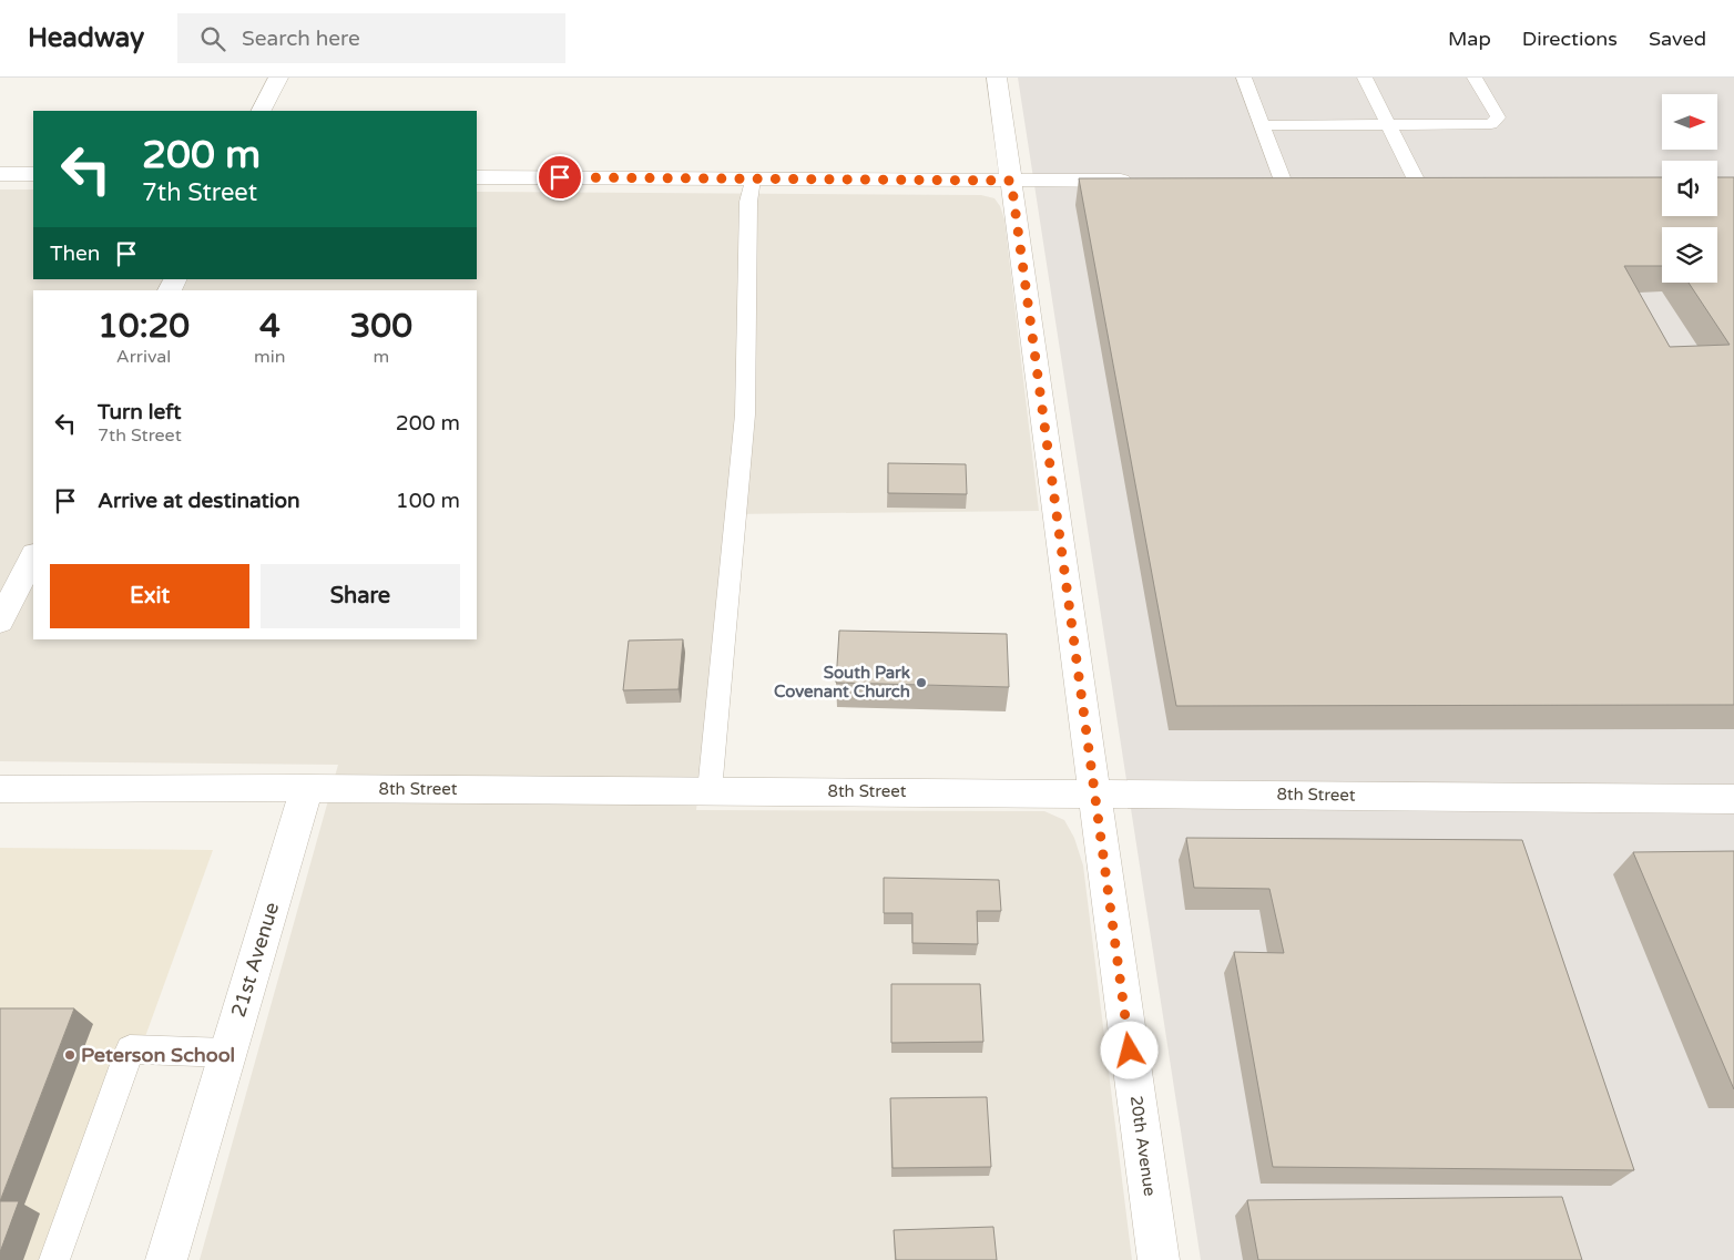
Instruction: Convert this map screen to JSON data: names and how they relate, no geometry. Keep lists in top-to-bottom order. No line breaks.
{"streets":{"street":["8th Street","21st Avenue","20th Avenue"]},"crossings":[["8th Street","21st Avenue"],["8th Street","20th Avenue"]],"places":["South Park Covenant Church","Peterson School"],"north":"right","page":{"header":"Headway","search":"Search here","nav":["Map","Directions","Saved"],"turn":["200 m","7th Street"],"then":"Then","eta":["10:20","Arrival","4","min","300","m"],"list":[{"name":"Turn left","note":"7th Street","value":"200 m"},{"name":"Arrive at destination","value":"100 m"}],"buttons":["Exit","Share"]}}
